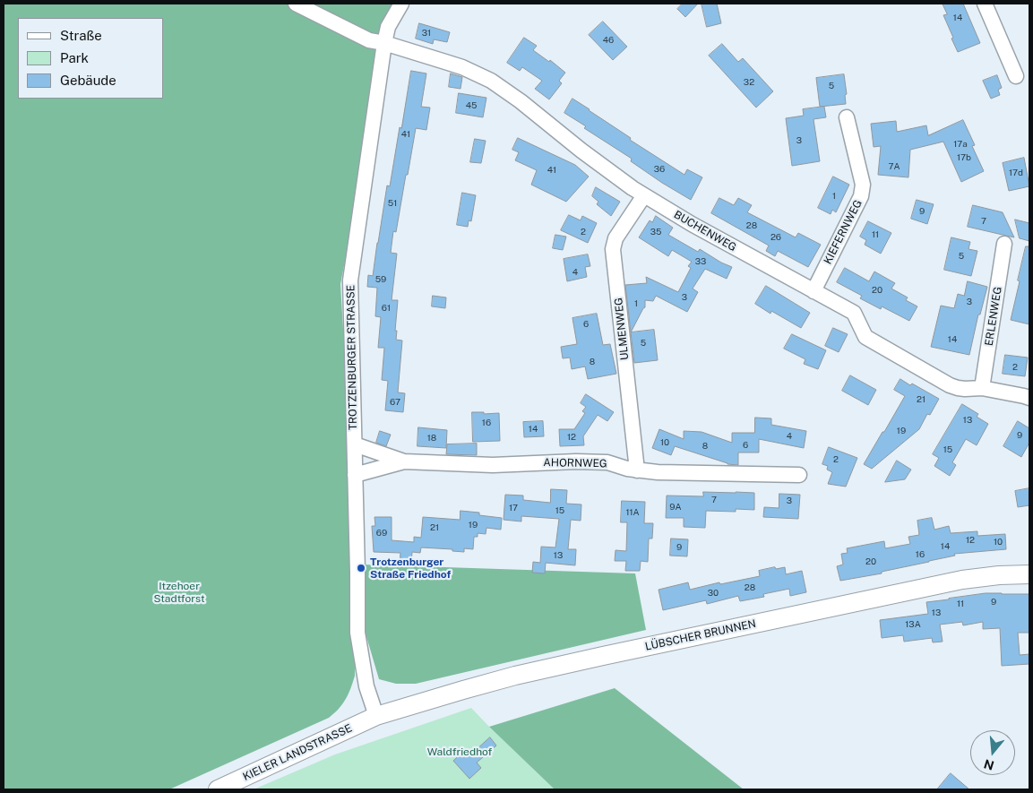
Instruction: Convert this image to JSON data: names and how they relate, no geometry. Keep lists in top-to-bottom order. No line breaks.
{"streets":{"main road":["LÜBSCHER BRUNNEN","KIELER LANDSTRASSE"],"street":["BUCHENWEG","KIEFERNWEG","ERLENWEG","ULMENWEG","TROTZENBURGER STRASSE","AHORNWEG"]},"crossings":[["BUCHENWEG","KIEFERNWEG"],["BUCHENWEG","ERLENWEG"],["BUCHENWEG","ULMENWEG"],["BUCHENWEG","TROTZENBURGER STRASSE"],["ULMENWEG","AHORNWEG"],["TROTZENBURGER STRASSE","AHORNWEG"],["TROTZENBURGER STRASSE","LÜBSCHER BRUNNEN"],["TROTZENBURGER STRASSE","KIELER LANDSTRASSE"],["LÜBSCHER BRUNNEN","KIELER LANDSTRASSE"]],"parks":["Itzehoer Stadtforst","Waldfriedhof"],"places":["Trotzenburger Straße Friedhof"],"house_numbers":["14","31","46","32","5","45","41","3","17a","17b","7A","36","41","17d","1","51","9","7","28","2","35","11","26","5","33","4","59","20","3","3","1","61","6","14","5","8","2","21","67","13","16","14","19","9","4","12","18","10","6","8","15","2","7","3","9A","17","15","11A","19","21","69","12","10","14","9","16","13","20","28","30","9","11","13","13A"],"legend":["Straße","Park","Gebäude"],"north":"bottom"}
